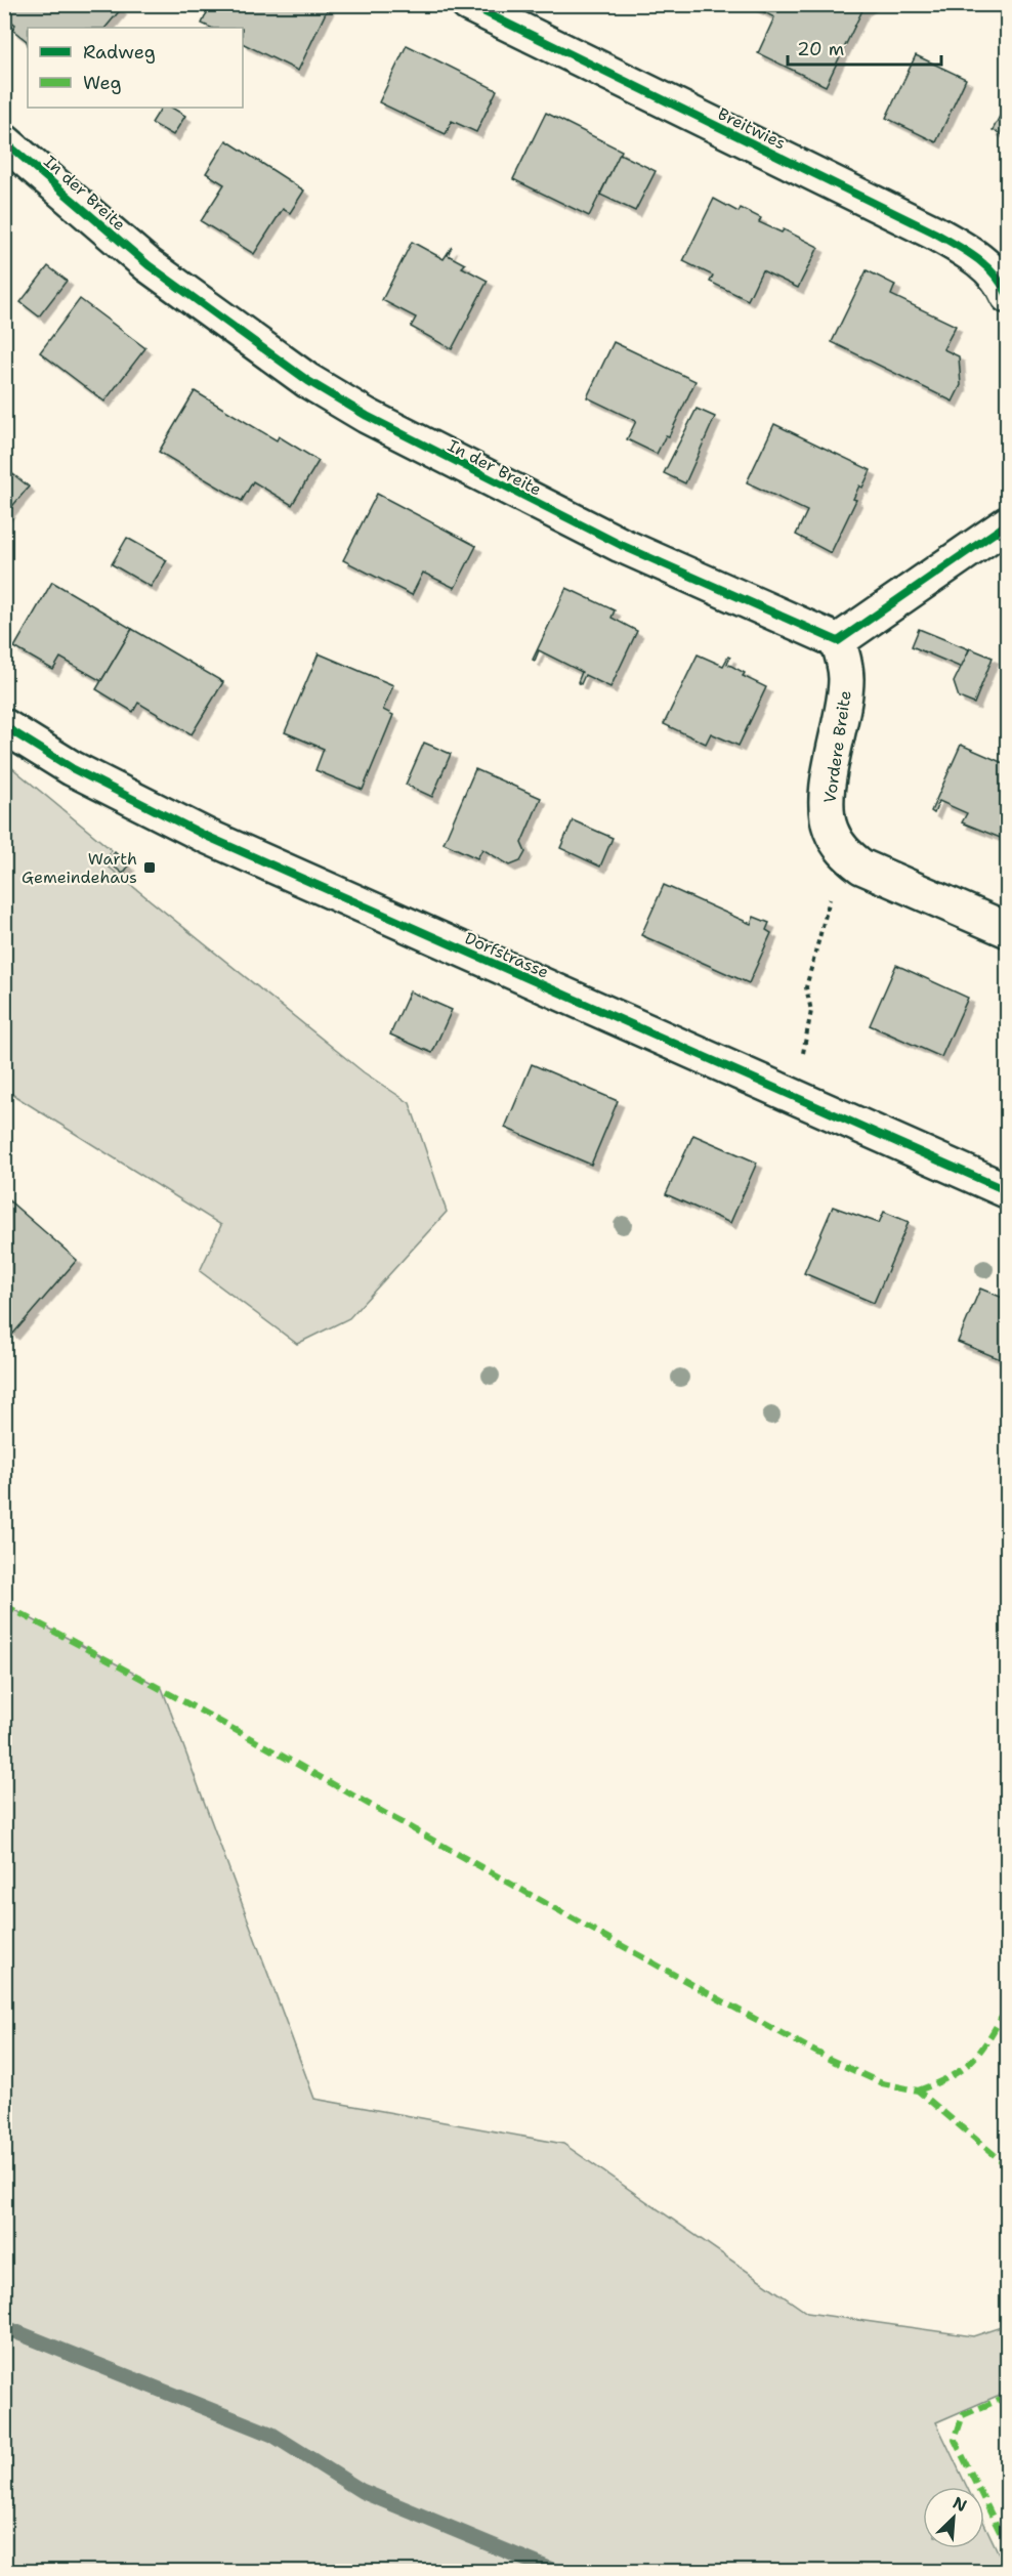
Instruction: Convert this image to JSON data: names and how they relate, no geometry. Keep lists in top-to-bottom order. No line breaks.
{"streets":{"street":["Breitwies","In der Breite","Vordere Breite","Dorfstrasse"]},"crossings":[["In der Breite","Vordere Breite"]],"places":{"transit":["Warth Gemeindehaus"]},"legend":["Radweg","Weg"],"scale_bar":"20 m","north":"top right"}
